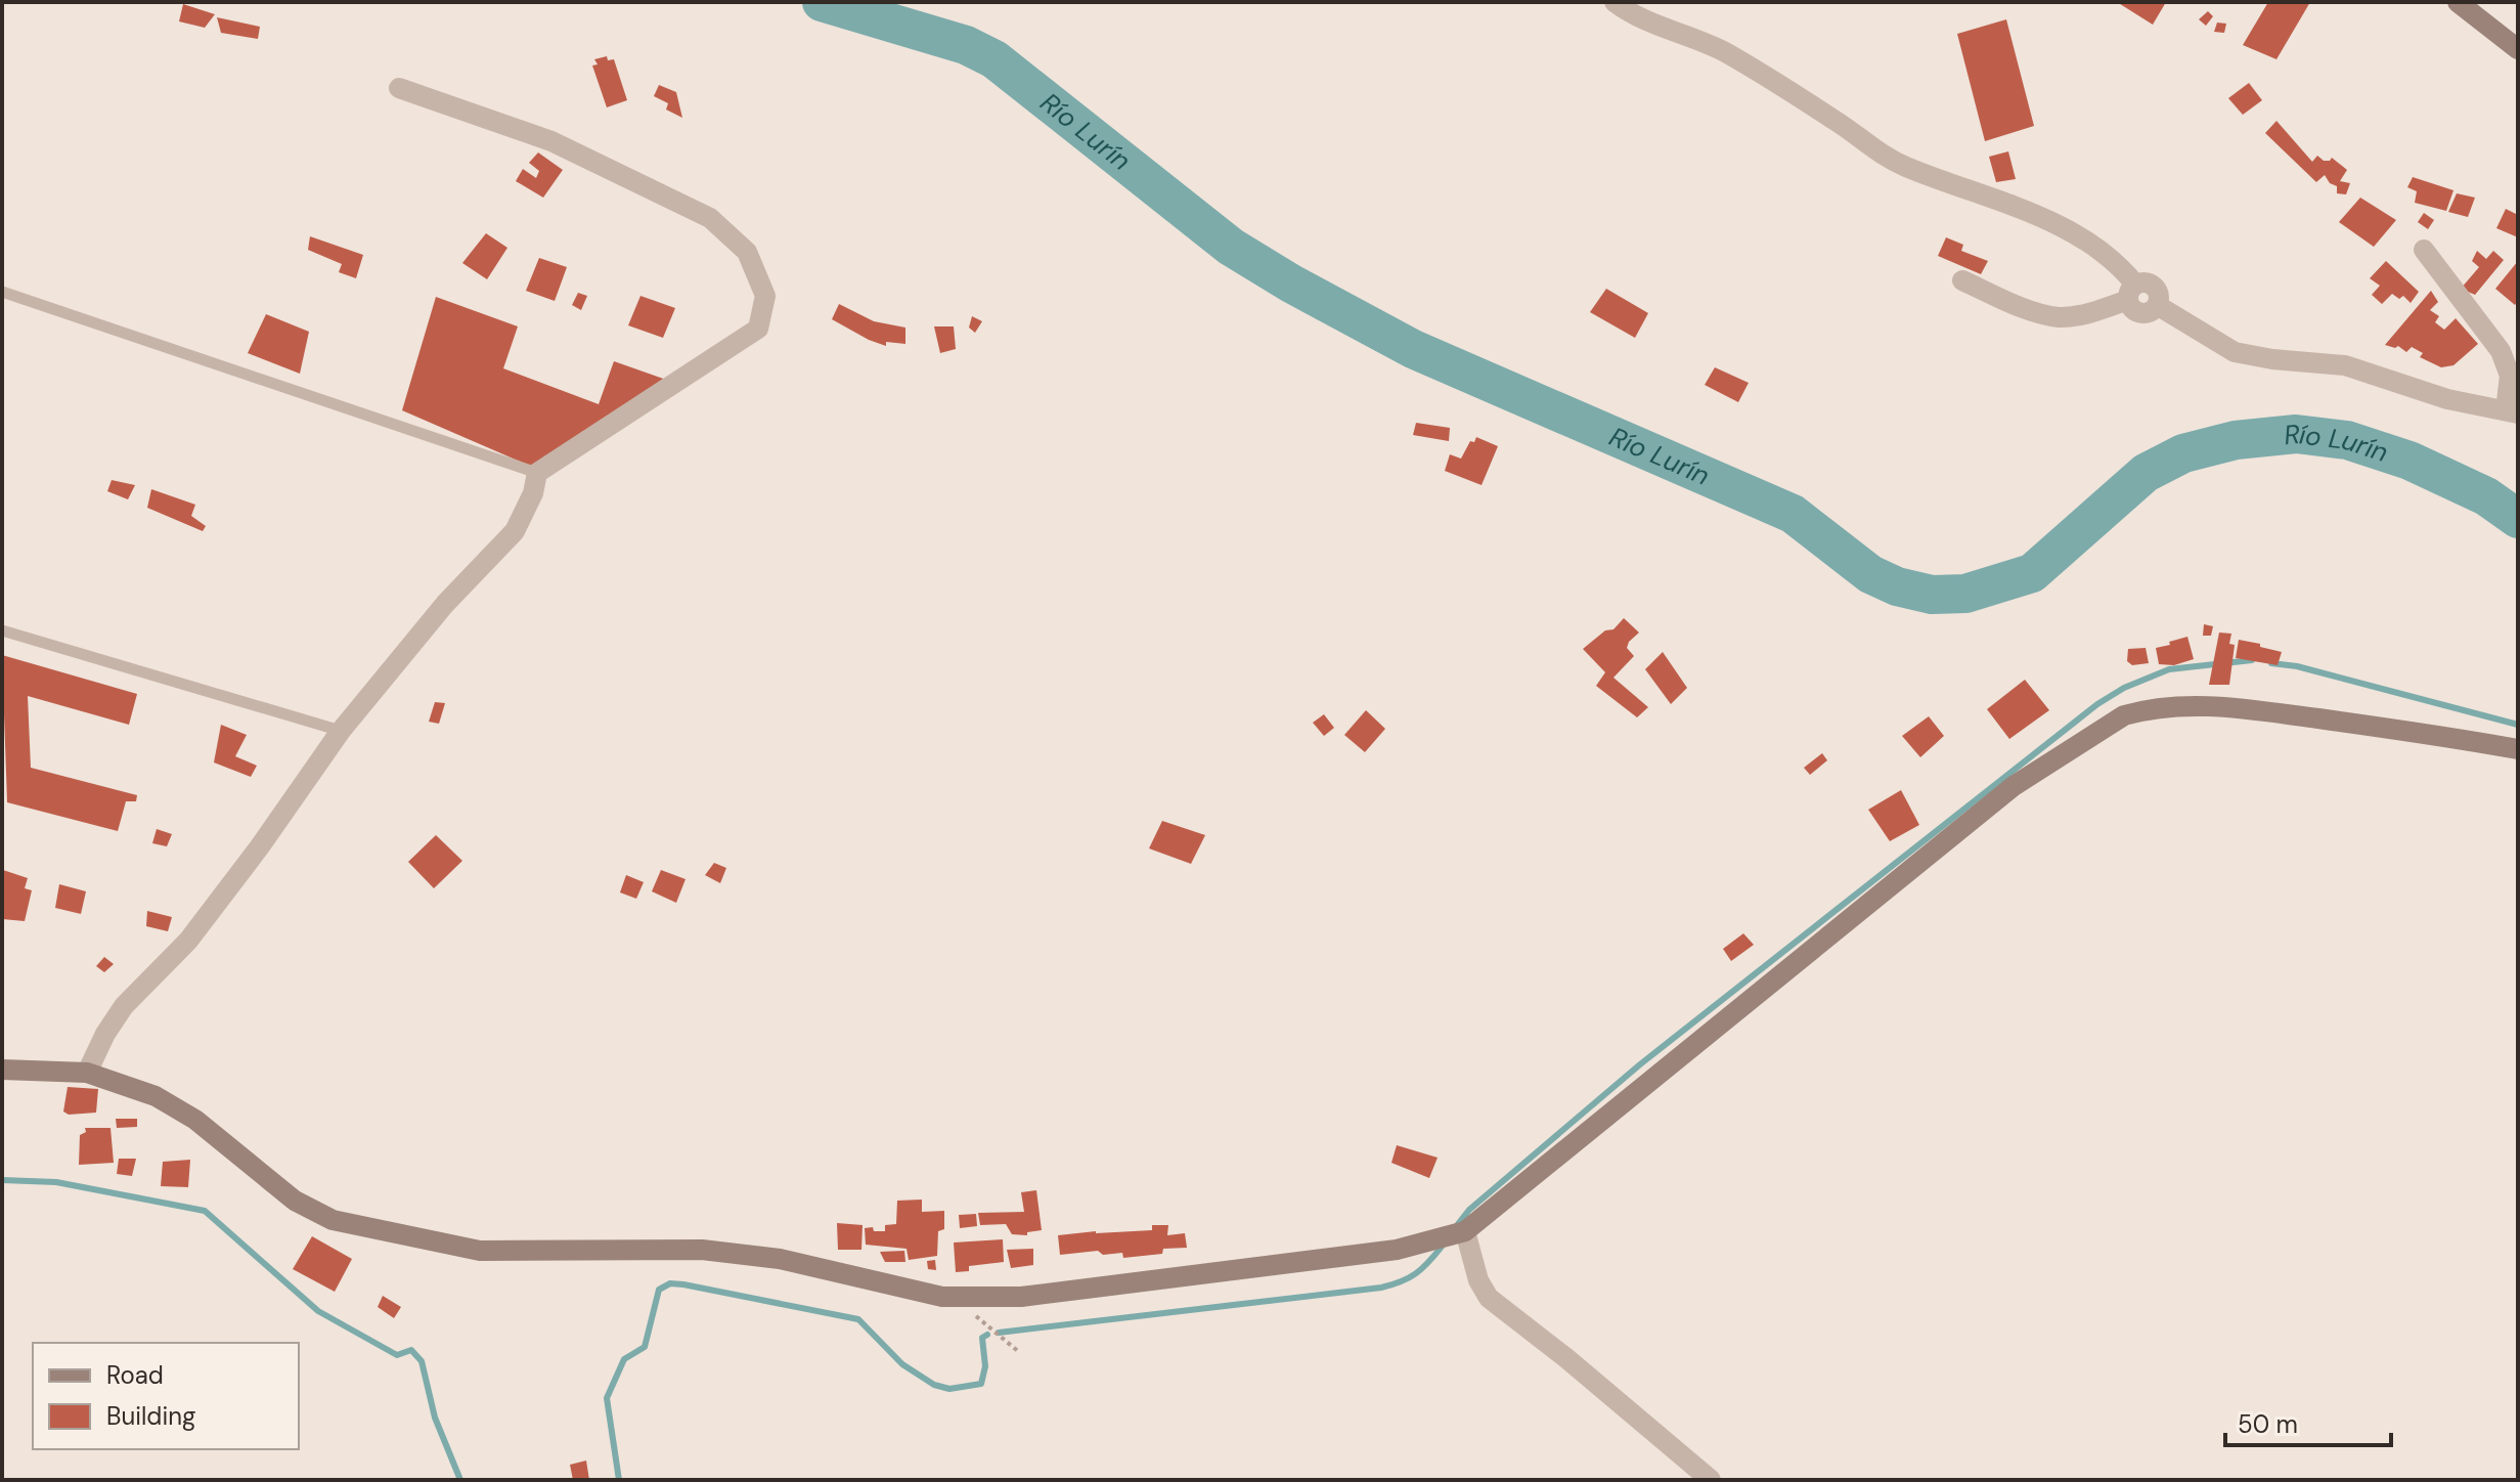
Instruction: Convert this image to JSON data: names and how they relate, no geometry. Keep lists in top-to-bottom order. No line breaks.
{"water":["Río Lurín"],"legend":["Road","Building"],"scale_bar":"50 m"}
